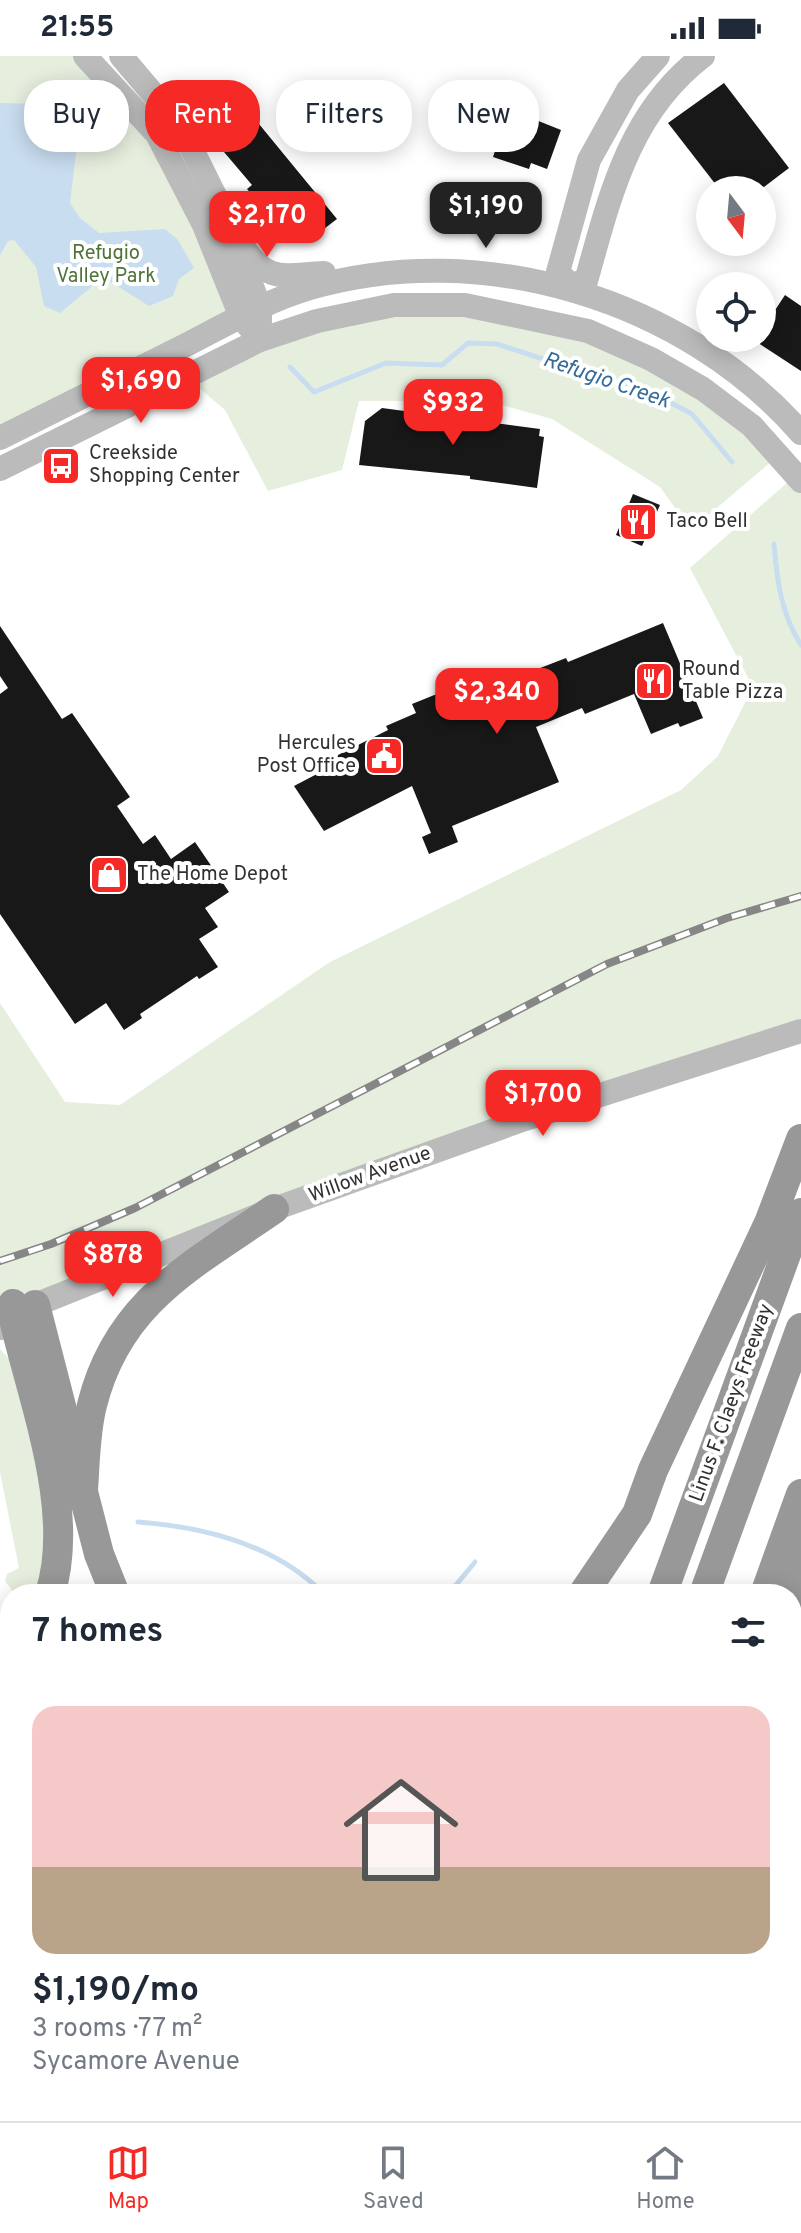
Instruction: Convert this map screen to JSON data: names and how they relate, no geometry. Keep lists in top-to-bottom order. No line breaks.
{"streets":{"highway":["Linus F. Claeys Freeway"],"street":["Willow Avenue"]},"water":["Refugio Creek"],"parks":["Refugio Valley Park"],"places":{"bus stop":["Creekside Shopping Center"],"restaurant":["Taco Bell","Round Table Pizza"],"public building":["Hercules Post Office"],"shop":["The Home Depot"]},"north":"bottom","page":{"status":"21:55","chip":["Buy","Rent","Filters","New"],"price":["$1,190","$2,170","$1,690","$932","$2,340","$1,700","$878"],"heading":"7 homes","list":[{"name":"$1,190/mo","note":"3 rooms · 77 m² · Sycamore Avenue"}],"tabs":["Map","Saved","Home"]}}
